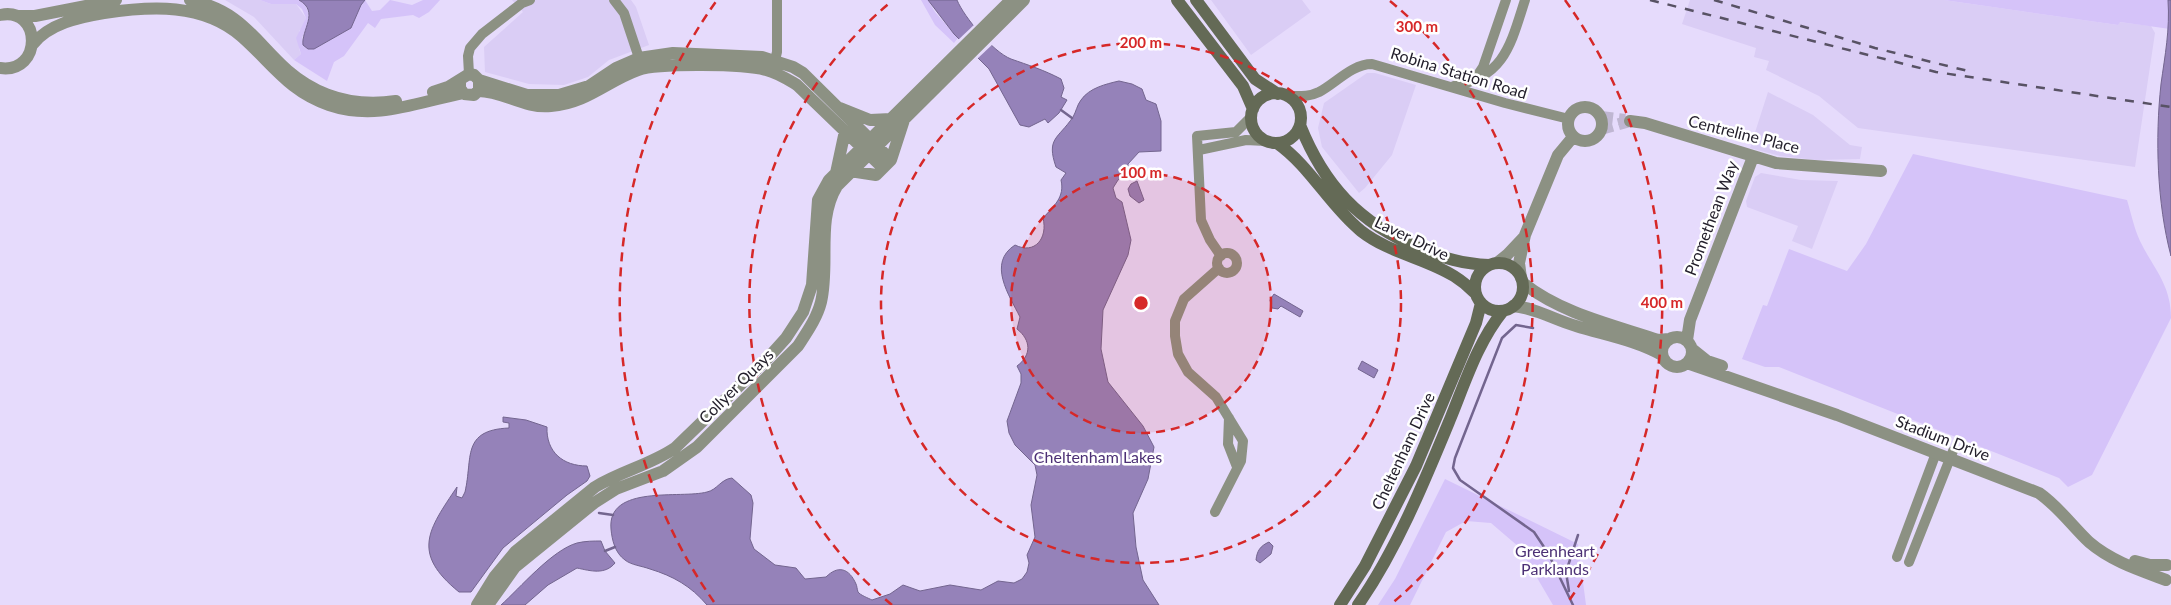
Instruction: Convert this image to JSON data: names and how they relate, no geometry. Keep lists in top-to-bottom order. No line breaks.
{"streets":{"main road":["Laver Drive","Cheltenham Drive"],"street":["Robina Station Road","Centreline Place","Promethean Way","Collyer Quays","Stadium Drive"]},"crossings":[["Robina Station Road","Laver Drive"],["Centreline Place","Promethean Way"],["Promethean Way","Stadium Drive"],["Laver Drive","Stadium Drive"],["Laver Drive","Cheltenham Drive"],["Stadium Drive","Cheltenham Drive"]],"parks":["Cheltenham Lakes","Greenheart Parklands"],"rings":["300 m","200 m","100 m","400 m"]}
